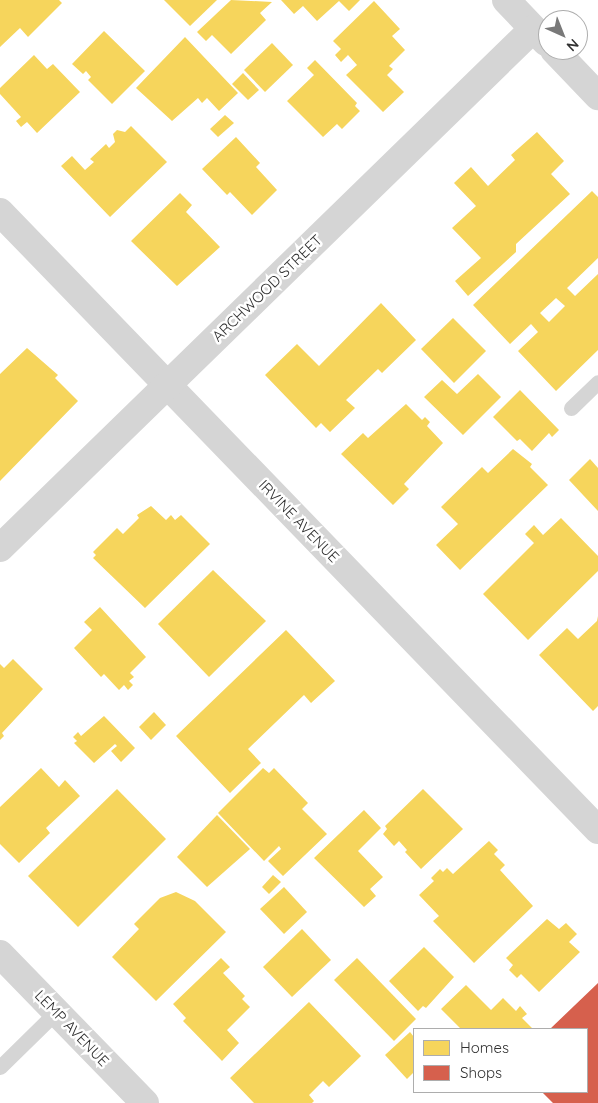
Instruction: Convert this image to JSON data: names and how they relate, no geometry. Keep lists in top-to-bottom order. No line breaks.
{"streets":{"street":["ARCHWOOD STREET","IRVINE AVENUE","LEMP AVENUE"]},"crossings":[["ARCHWOOD STREET","IRVINE AVENUE"]],"legend":["Homes","Shops"],"north":"bottom right"}
